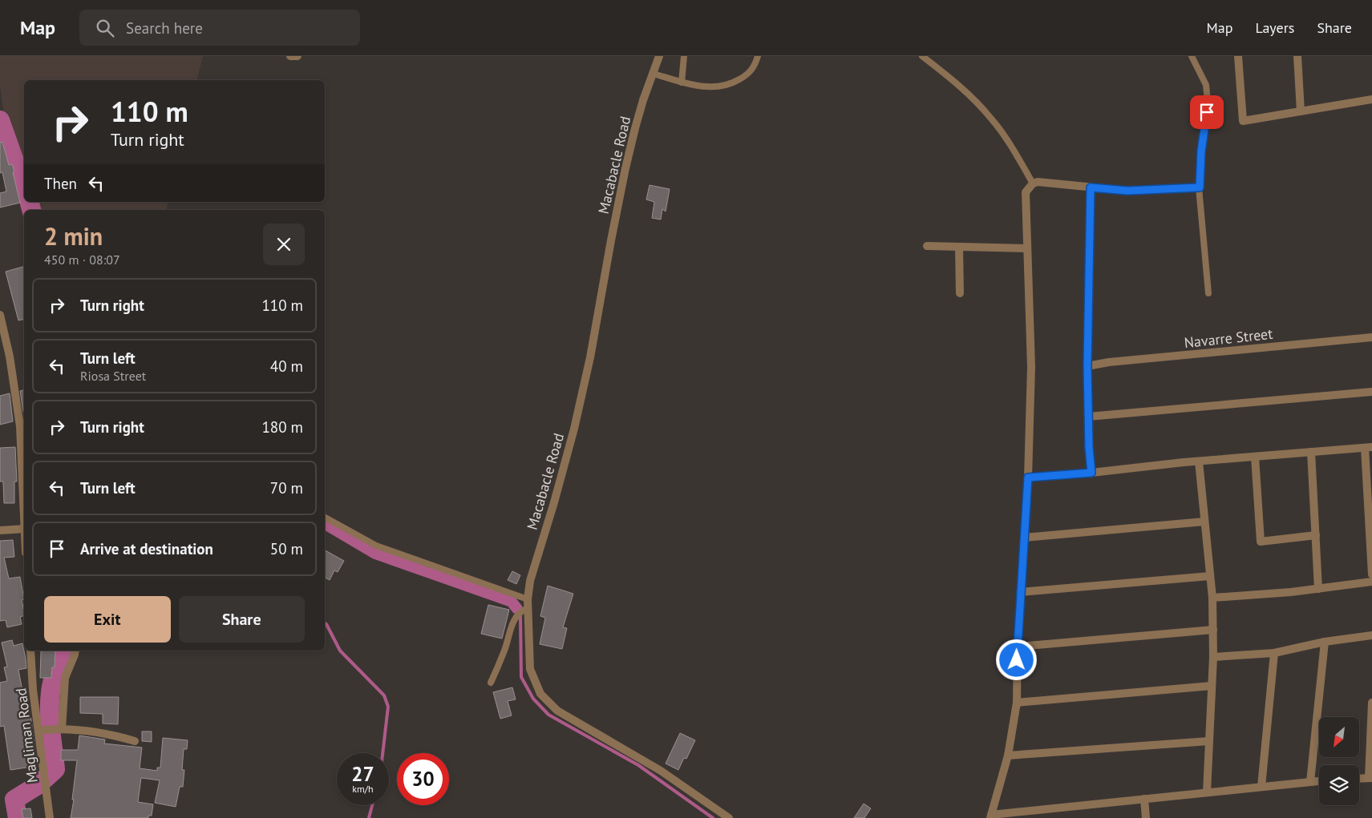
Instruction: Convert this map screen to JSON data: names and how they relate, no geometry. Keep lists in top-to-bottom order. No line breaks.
{"streets":{"street":["Macabacle Road","Navarre Street","Magliman Road"]},"north":"bottom left","page":{"header":"Map","search":"Search here","nav":["Map","Layers","Share"],"turn":["110 m","Turn right"],"then":"Then","heading":["2 min","450 m · 08:07"],"list":[{"name":"Turn right","value":"110 m"},{"name":"Turn left","note":"Riosa Street","value":"40 m"},{"name":"Turn right","value":"180 m"},{"name":"Turn left","value":"70 m"},{"name":"Arrive at destination","value":"50 m"}],"buttons":["Exit","Share"],"speed":"27 km/h","limit":"30"}}
